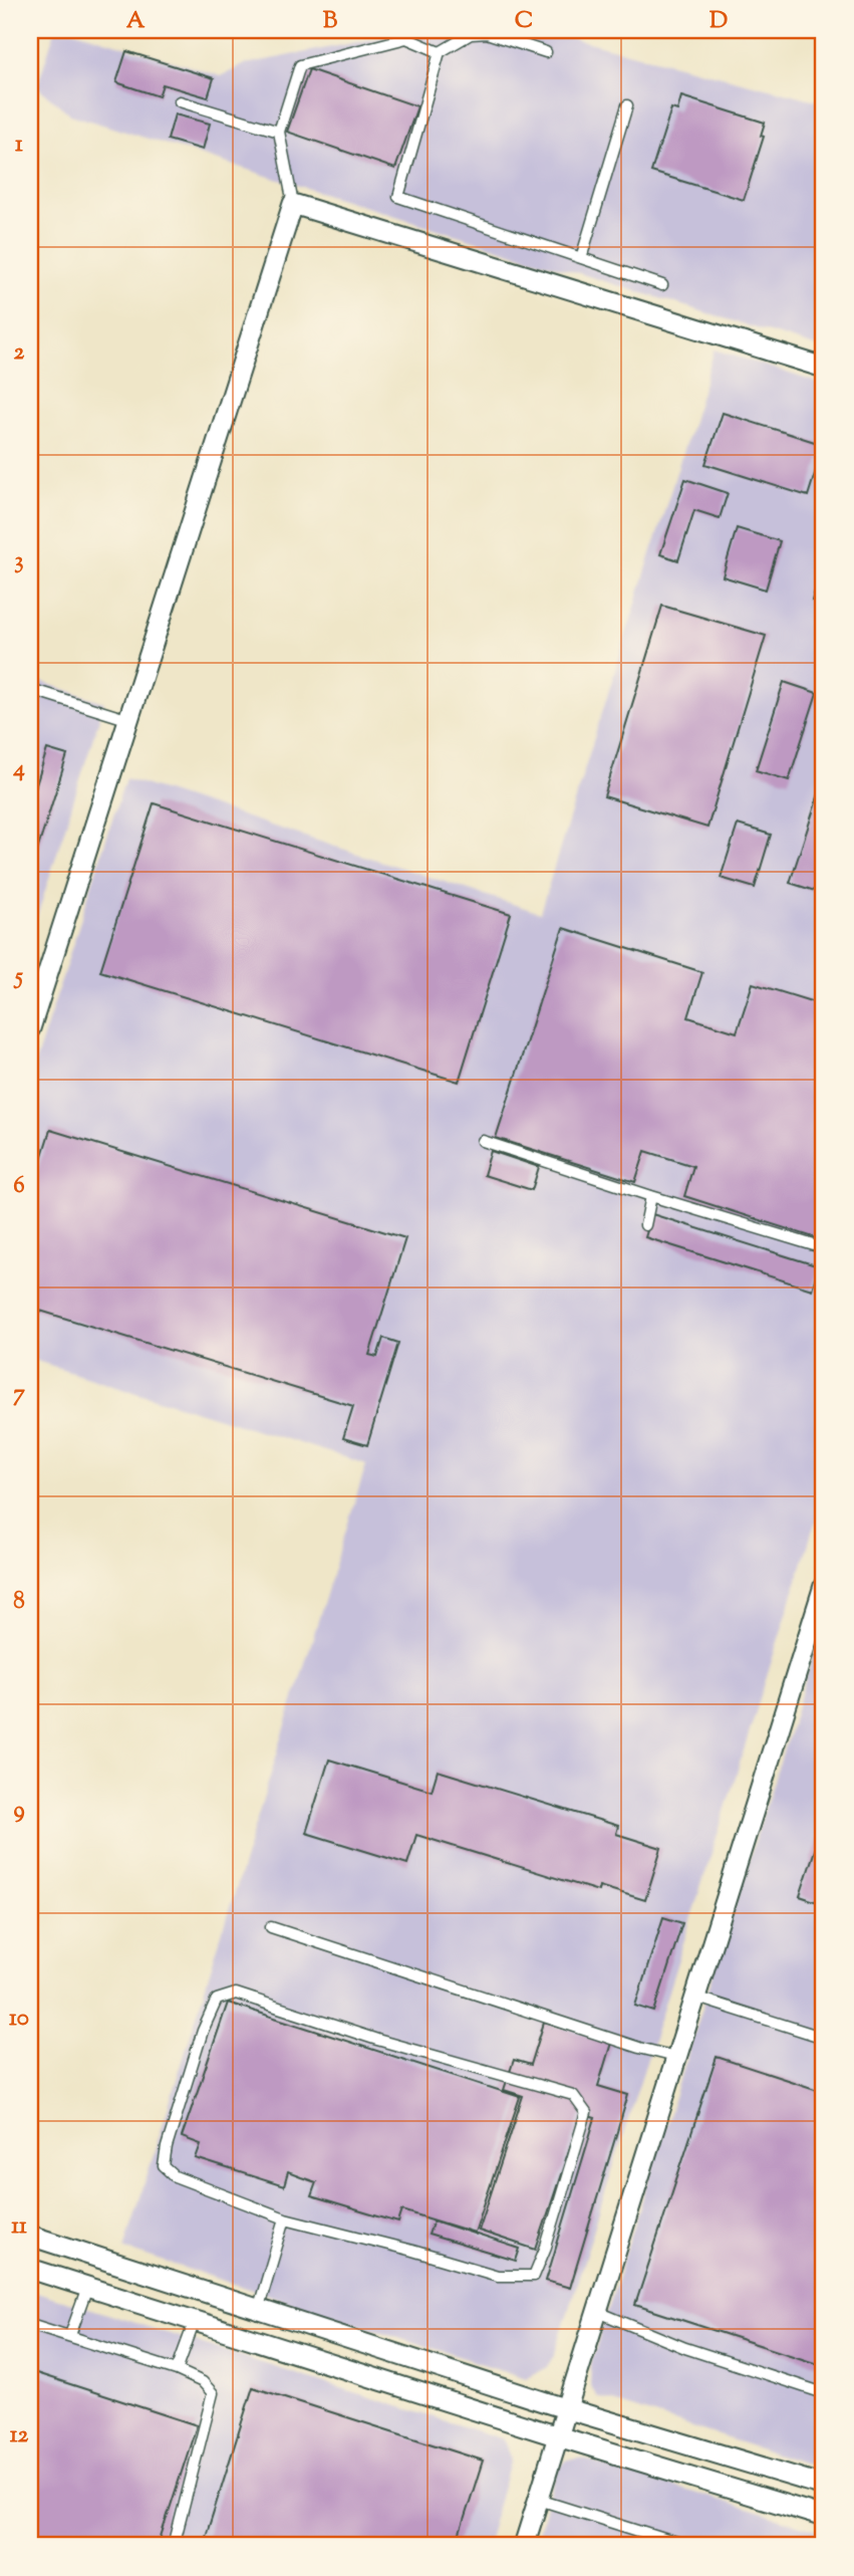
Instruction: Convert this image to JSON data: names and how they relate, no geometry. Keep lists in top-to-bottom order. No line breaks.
{"grid":{"columns":["A","B","C","D"],"rows":["1","2","3","4","5","6","7","8","9","10","11","12"]}}
